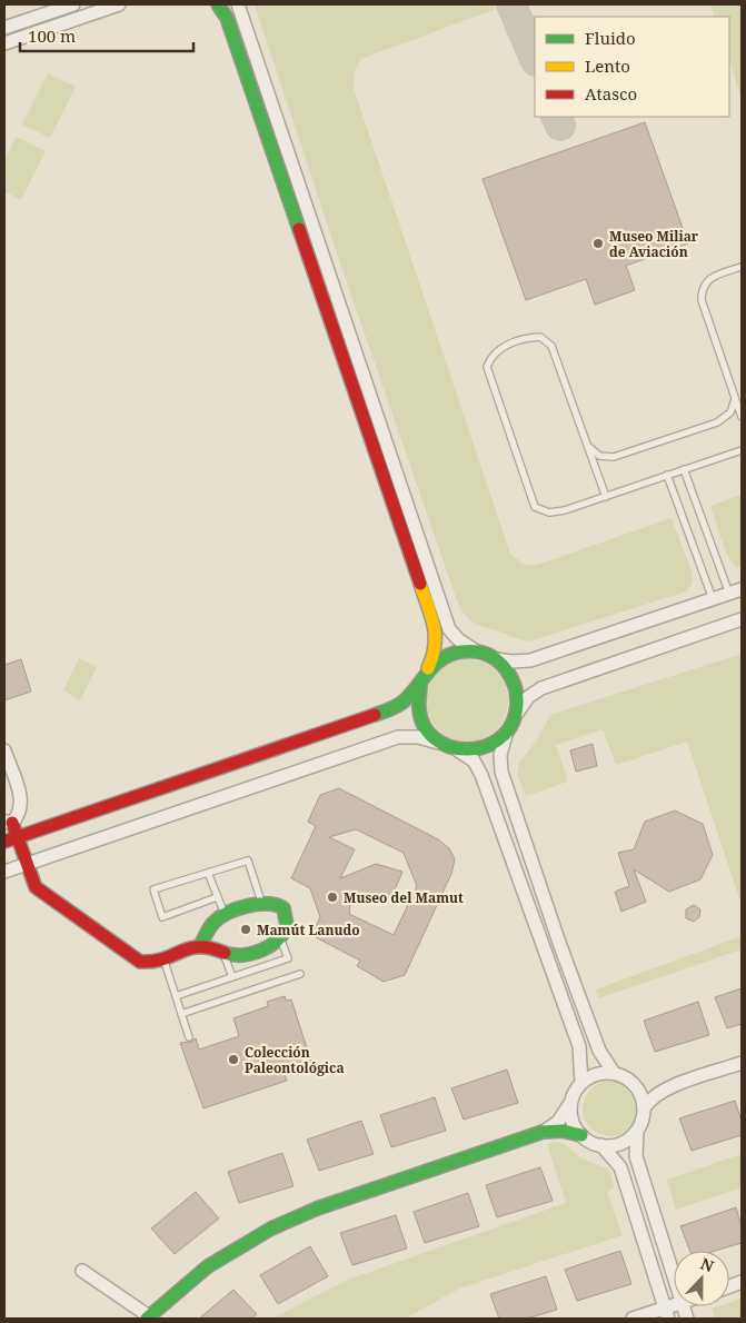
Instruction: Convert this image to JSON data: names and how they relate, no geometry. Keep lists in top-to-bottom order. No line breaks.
{"places":["Museo Miliar de Aviación","Museo del Mamut","Mamút Lanudo","Colección Paleontológica"],"legend":["Fluido","Lento","Atasco"],"scale_bar":"100 m","north":"top"}
